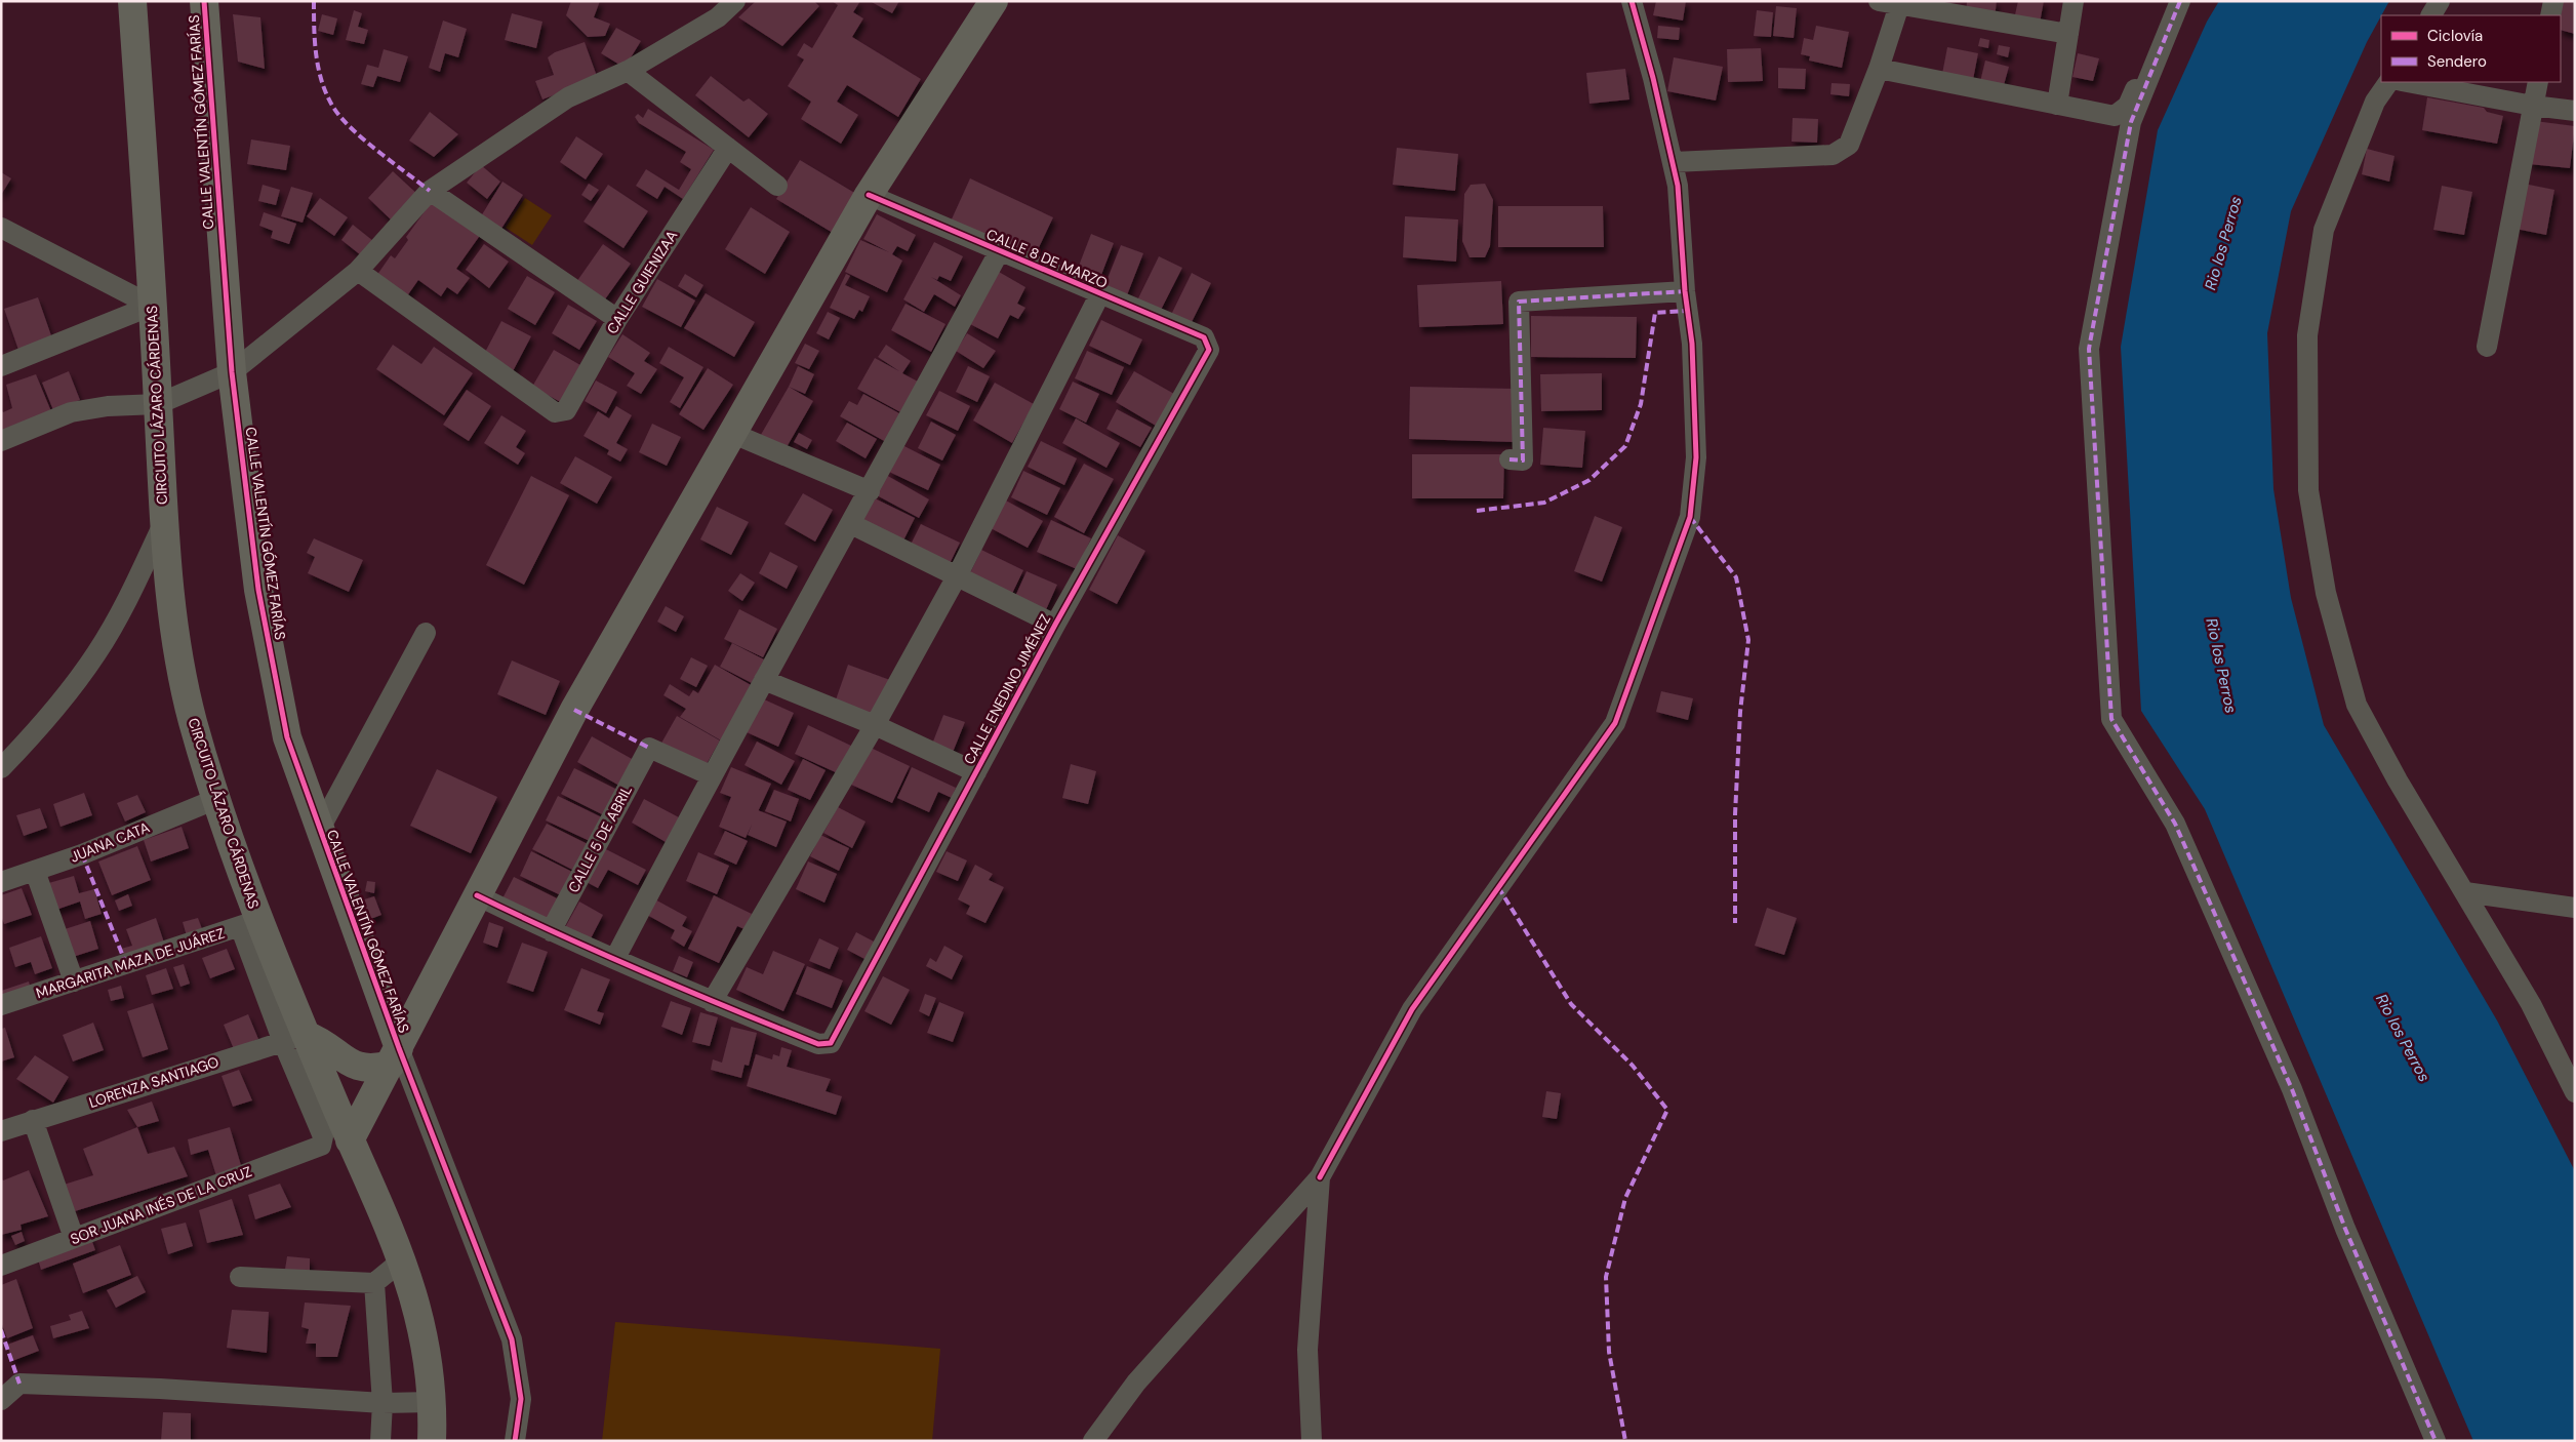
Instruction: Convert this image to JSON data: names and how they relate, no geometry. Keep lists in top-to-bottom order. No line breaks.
{"streets":{"street":["CALLE VALENTÍN GÓMEZ FARÍAS","CALLE 8 DE MARZO","CALLE GUIENIZAA","CIRCUITO LÁZARO CÁRDENAS","CALLE ENEDINO JIMÉNEZ","CALLE 5 DE ABRIL","JUANA CATA","MARGARITA MAZA DE JUÁREZ","LORENZA SANTIAGO","SOR JUANA INÉS DE LA CRUZ"]},"crossings":[["CALLE 8 DE MARZO","CALLE ENEDINO JIMÉNEZ"],["CIRCUITO LÁZARO CÁRDENAS","JUANA CATA"],["CIRCUITO LÁZARO CÁRDENAS","MARGARITA MAZA DE JUÁREZ"],["CIRCUITO LÁZARO CÁRDENAS","LORENZA SANTIAGO"],["CIRCUITO LÁZARO CÁRDENAS","SOR JUANA INÉS DE LA CRUZ"],["LORENZA SANTIAGO","SOR JUANA INÉS DE LA CRUZ"]],"water":["Rio los Perros"],"legend":["Ciclovía","Sendero"]}
